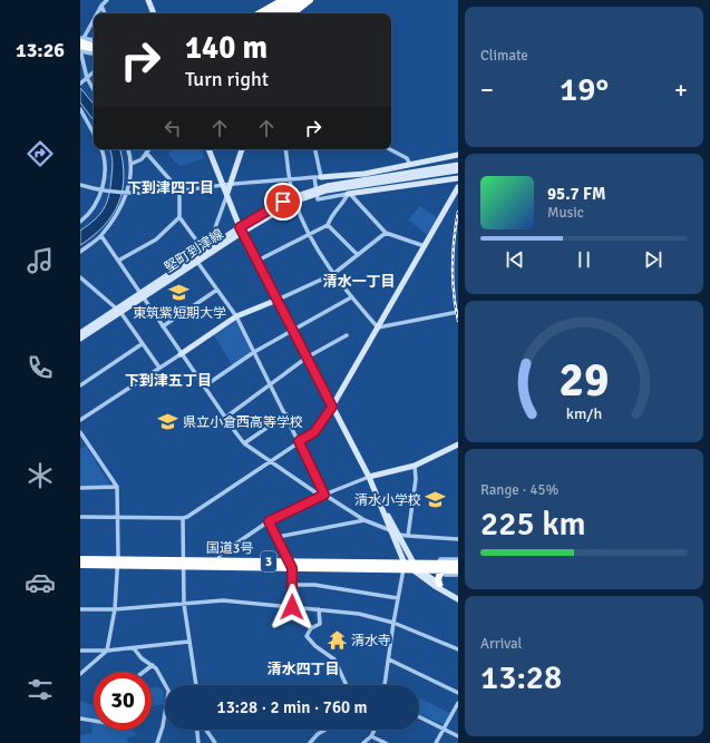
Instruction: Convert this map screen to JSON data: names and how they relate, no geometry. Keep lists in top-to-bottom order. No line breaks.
{"streets":{"highway":["国道3号","3"],"street":["堅町到津線"]},"districts":["下到津四丁目","清水一丁目","下到津五丁目","清水四丁目"],"places":{"school or university":["東筑紫短期大学","県立小倉西高等学校","清水小学校"],"temple":["清水寺"]},"page":{"tabs":"13:26","tile":["Climate",["Range · 45%","225 km"],["Arrival","13:28"]],"turn":["140 m","Turn right"],"heat":["−","19°","+"],"song":["95.7 FM","Music"],"limit":"30","trip":"13:28 · 2 min · 760 m","gauge":["29","km/h"]}}
